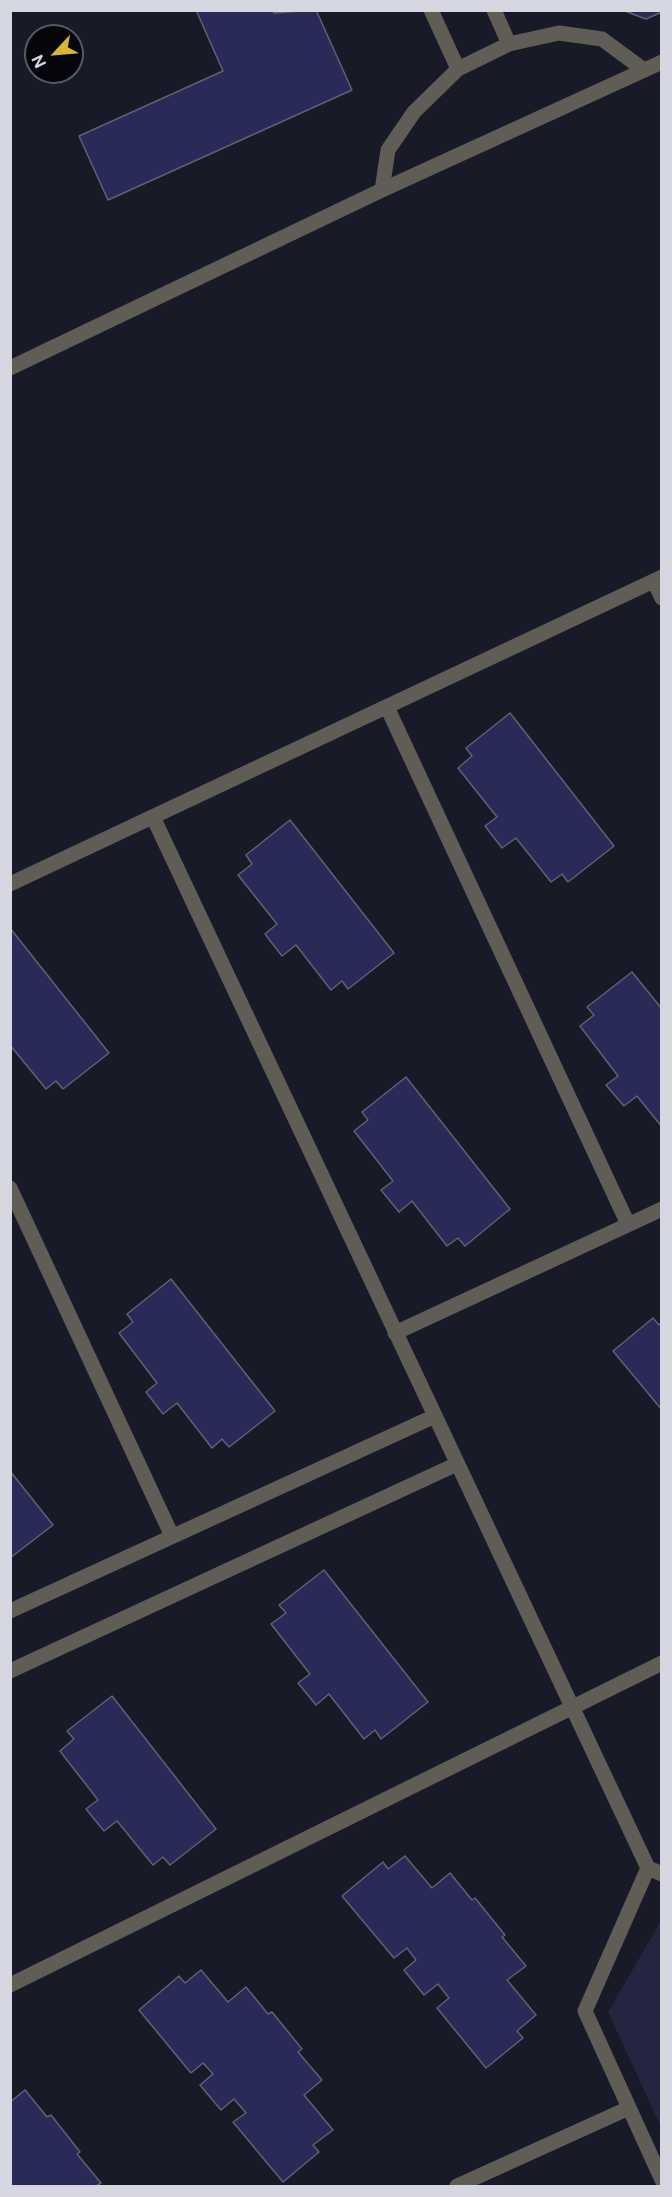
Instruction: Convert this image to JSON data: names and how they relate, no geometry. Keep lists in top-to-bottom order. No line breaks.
{"north":"bottom left"}
